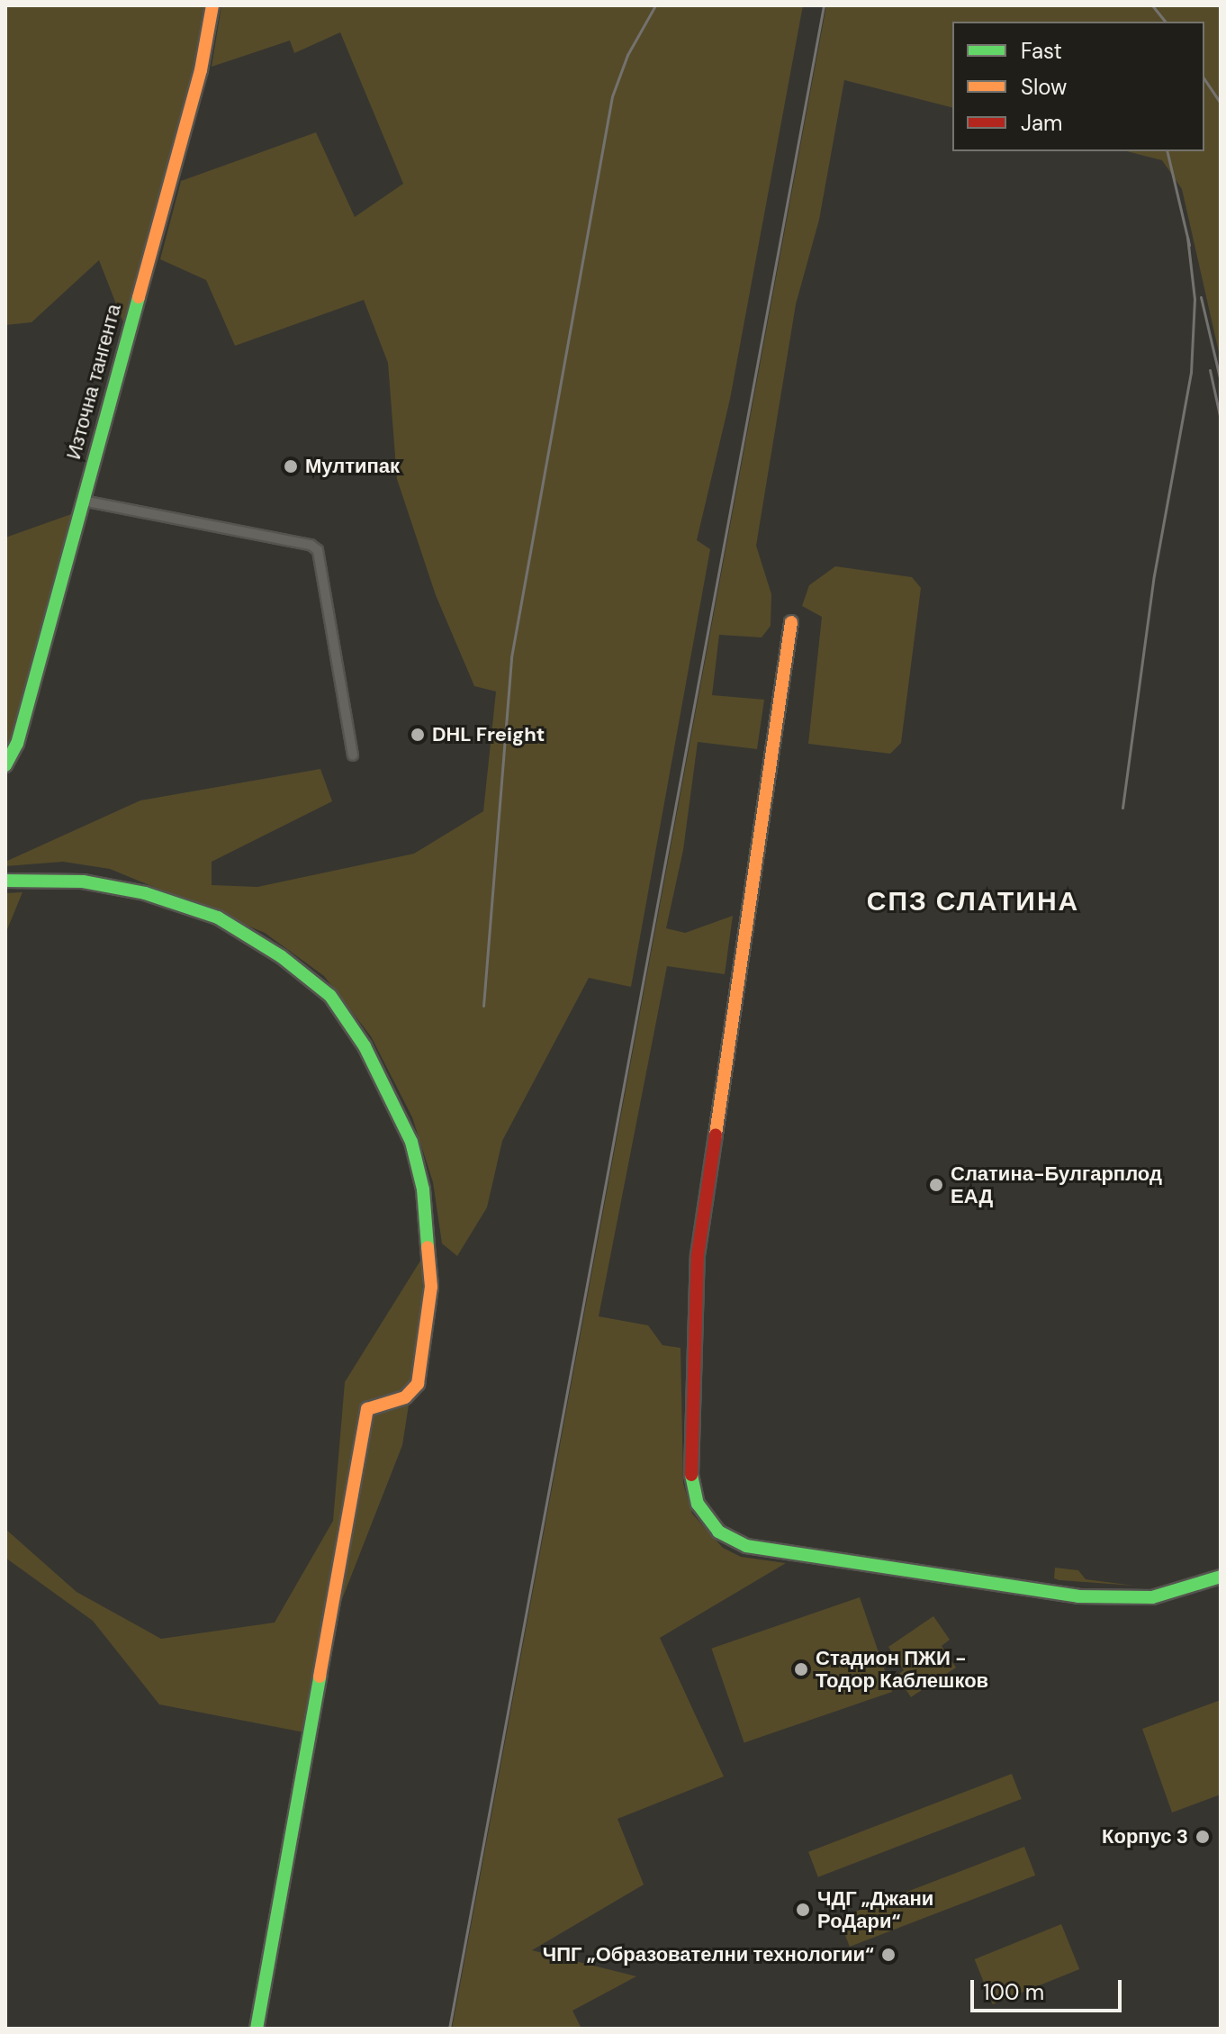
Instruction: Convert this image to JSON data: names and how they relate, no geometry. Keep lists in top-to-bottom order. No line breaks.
{"streets":{"street":["Източна тангента"]},"districts":["СПЗ СЛАТИНА"],"places":["Мултипак","DHL Freight","Слатина-Булгарплод ЕАД","Стадион ПЖИ - Тодор Каблешков","Корпус 3","ЧДГ „Джани РоДари“","ЧПГ „Образователни технологии“"],"legend":["Fast","Slow","Jam"],"scale_bar":"100 m"}
